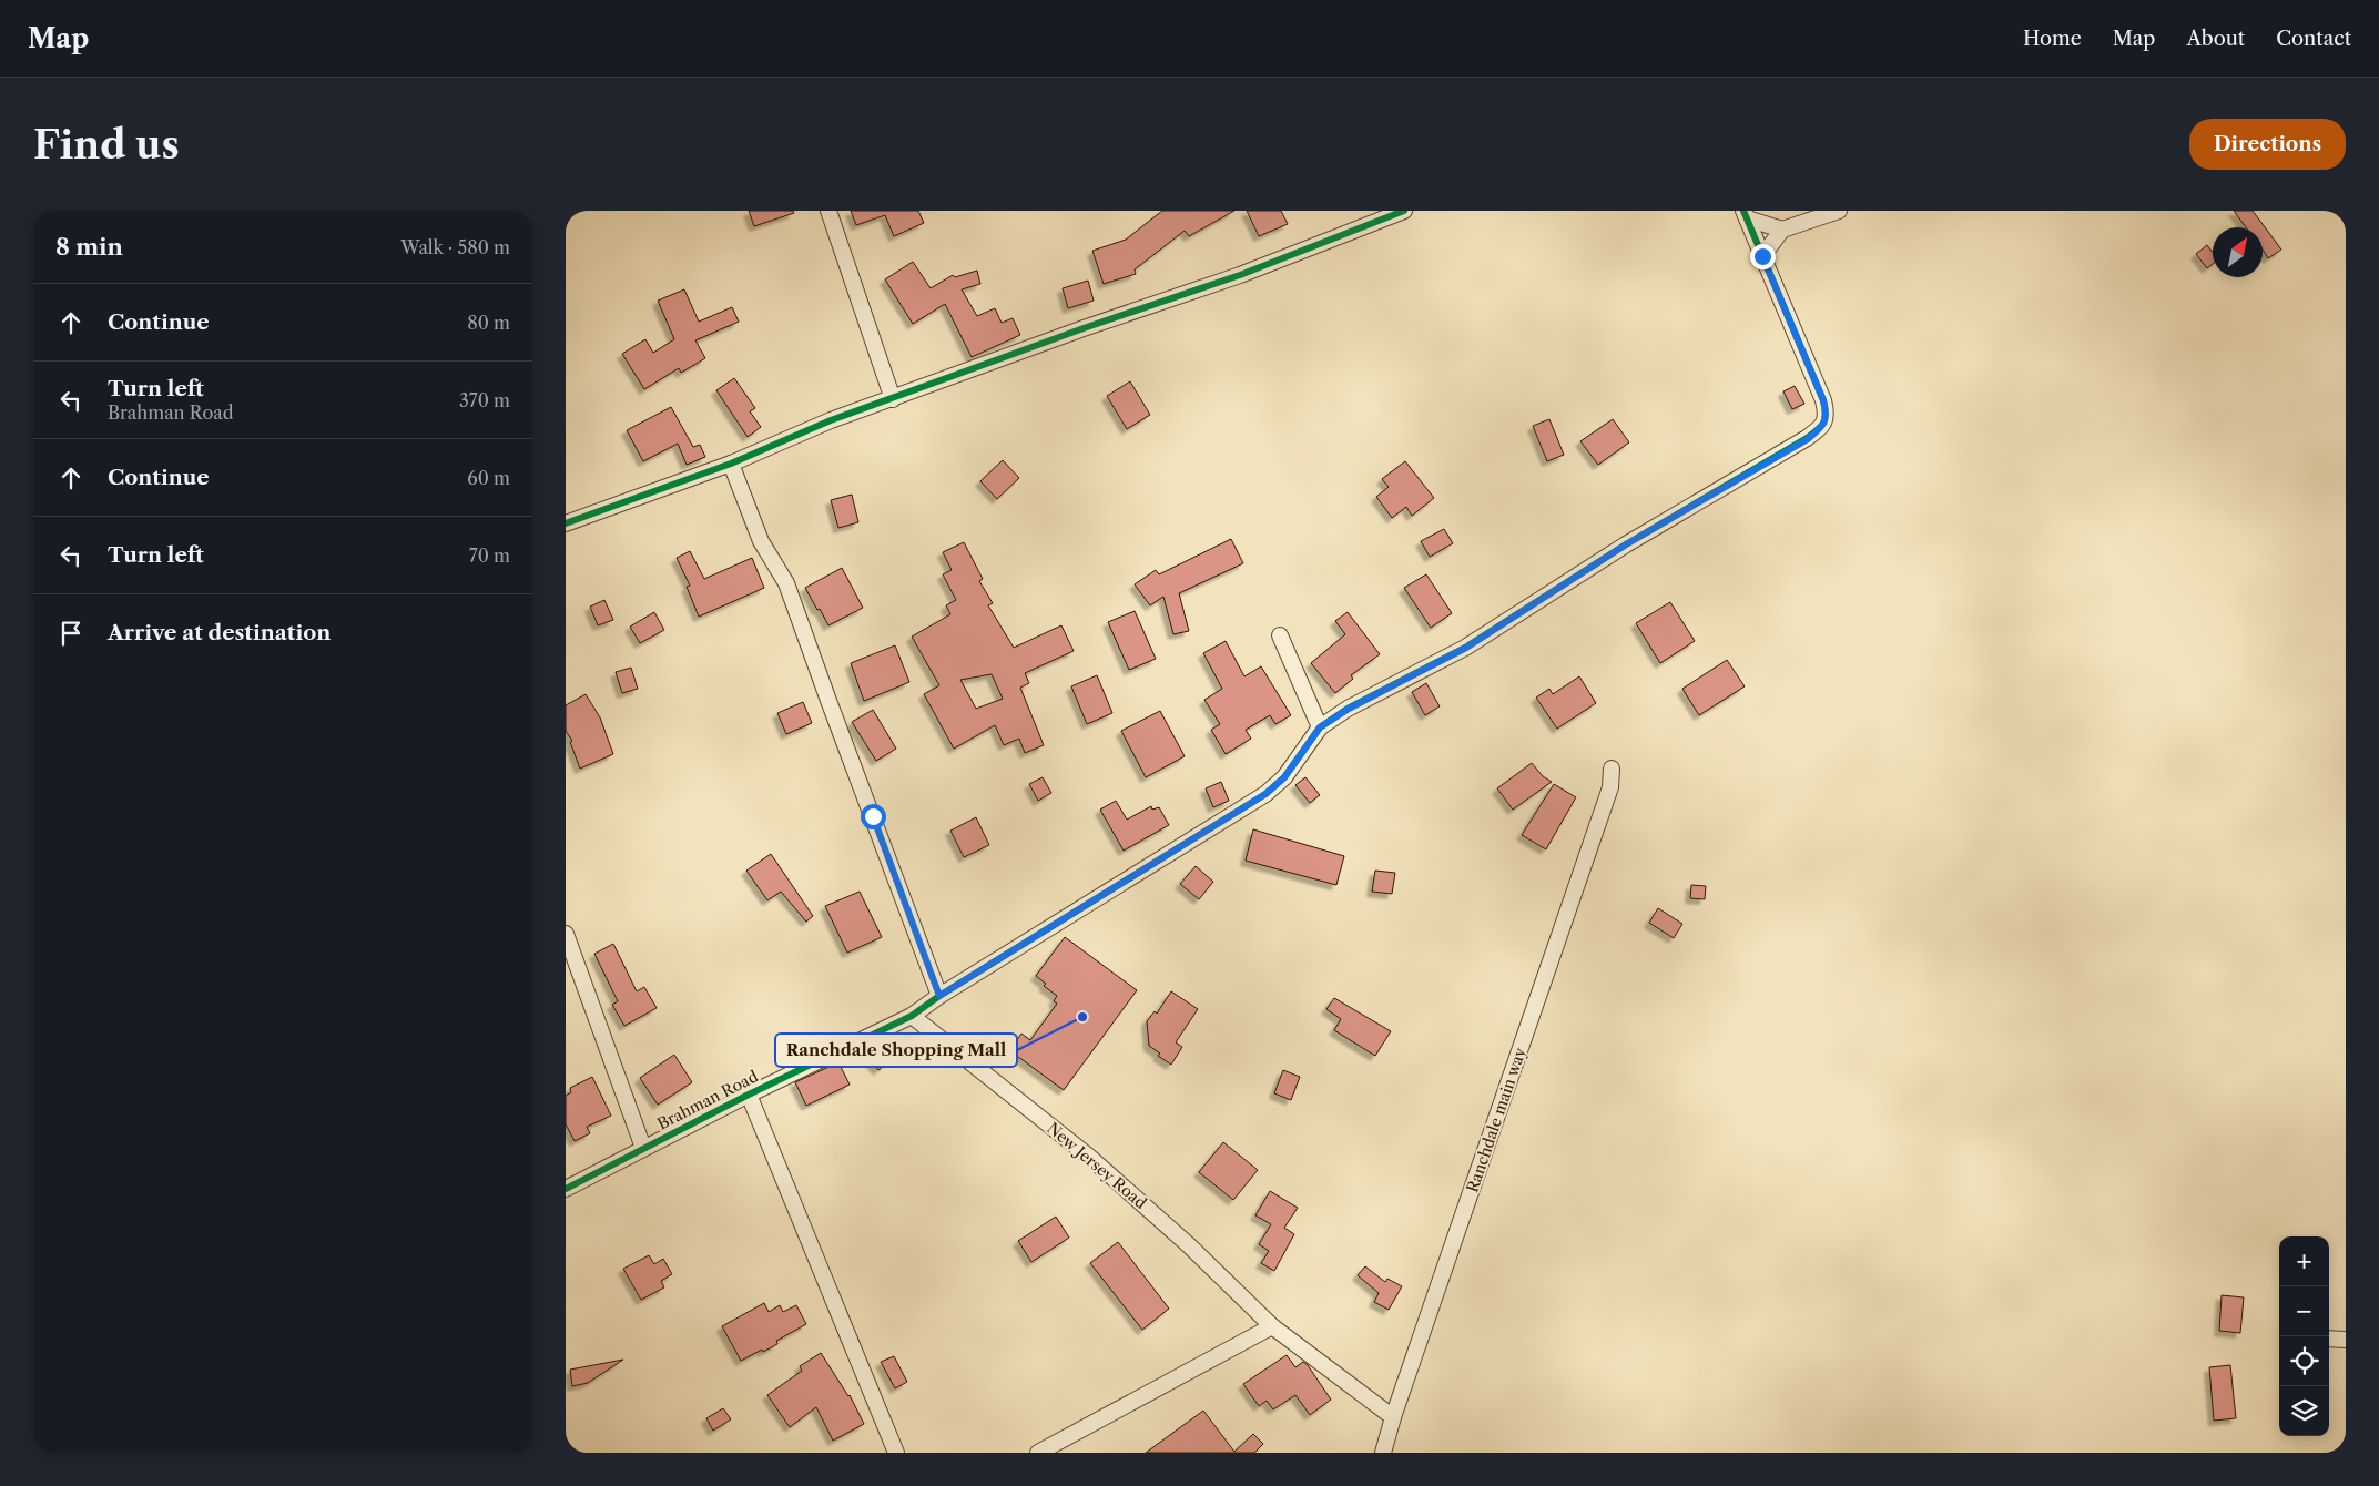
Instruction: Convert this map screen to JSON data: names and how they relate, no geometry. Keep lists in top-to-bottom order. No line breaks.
{"streets":{"street":["Brahman Road","Ranchdale main way","New Jersey Road"]},"crossings":[["Brahman Road","New Jersey Road"],["Ranchdale main way","New Jersey Road"]],"places":["Ranchdale Shopping Mall"],"north":"top right","page":{"header":"Map","nav":["Home","Map","About","Contact"],"buttons":"Directions","title":"Find us","heading":["8 min","Walk · 580 m"],"list":[["Continue","80 m"],["Turn left","Brahman Road","370 m"],["Continue","60 m"],["Turn left","70 m"],"Arrive at destination"],"map_buttons":["+","−"]}}
